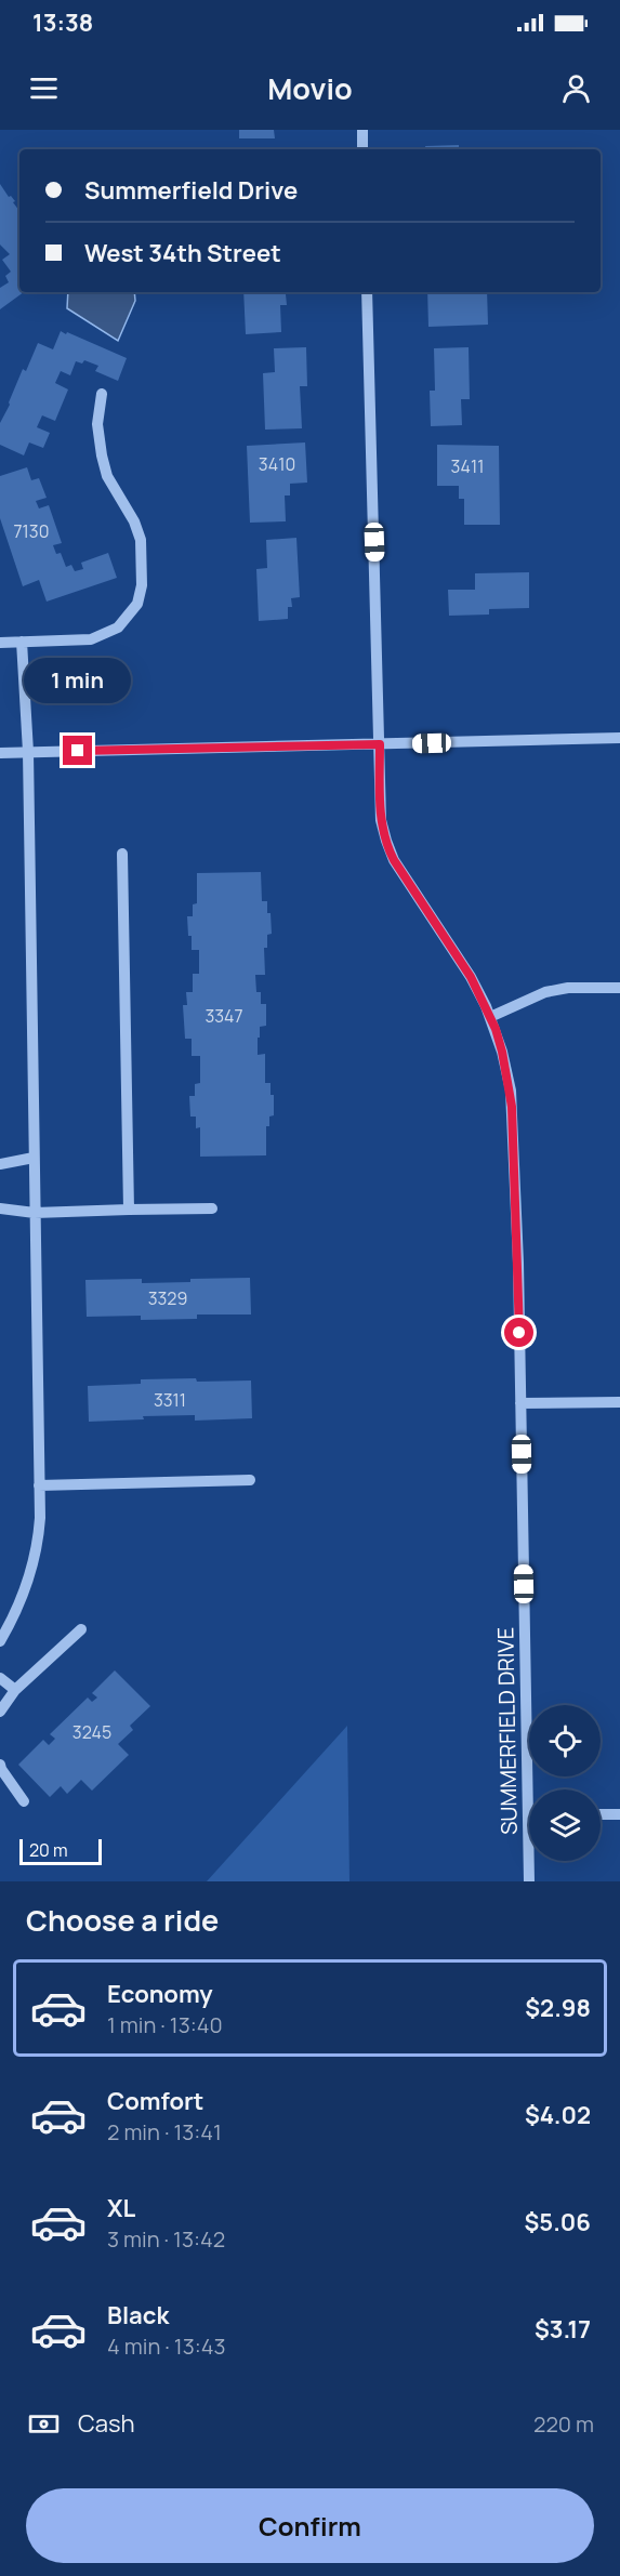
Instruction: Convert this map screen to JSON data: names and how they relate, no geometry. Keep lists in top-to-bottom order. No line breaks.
{"streets":{"street":["SUMMERFIELD DRIVE"]},"house_numbers":["3410","3411","7130","3347","3329","3311","3245"],"scale_bar":"20 m","page":{"status":"13:38","header":"Movio","banner":["Summerfield Drive","West 34th Street"],"bubble":"1 min","scale":"20 m","heading":"Choose a ride","list":[{"name":"Economy","note":"1 min · 13:40","value":"$2.98"},{"name":"Comfort","note":"2 min · 13:41","value":"$4.02"},{"name":"XL","note":"3 min · 13:42","value":"$5.06"},{"name":"Black","note":"4 min · 13:43","value":"$3.17"}],"pay":["Cash","220 m"],"buttons":"Confirm"}}
